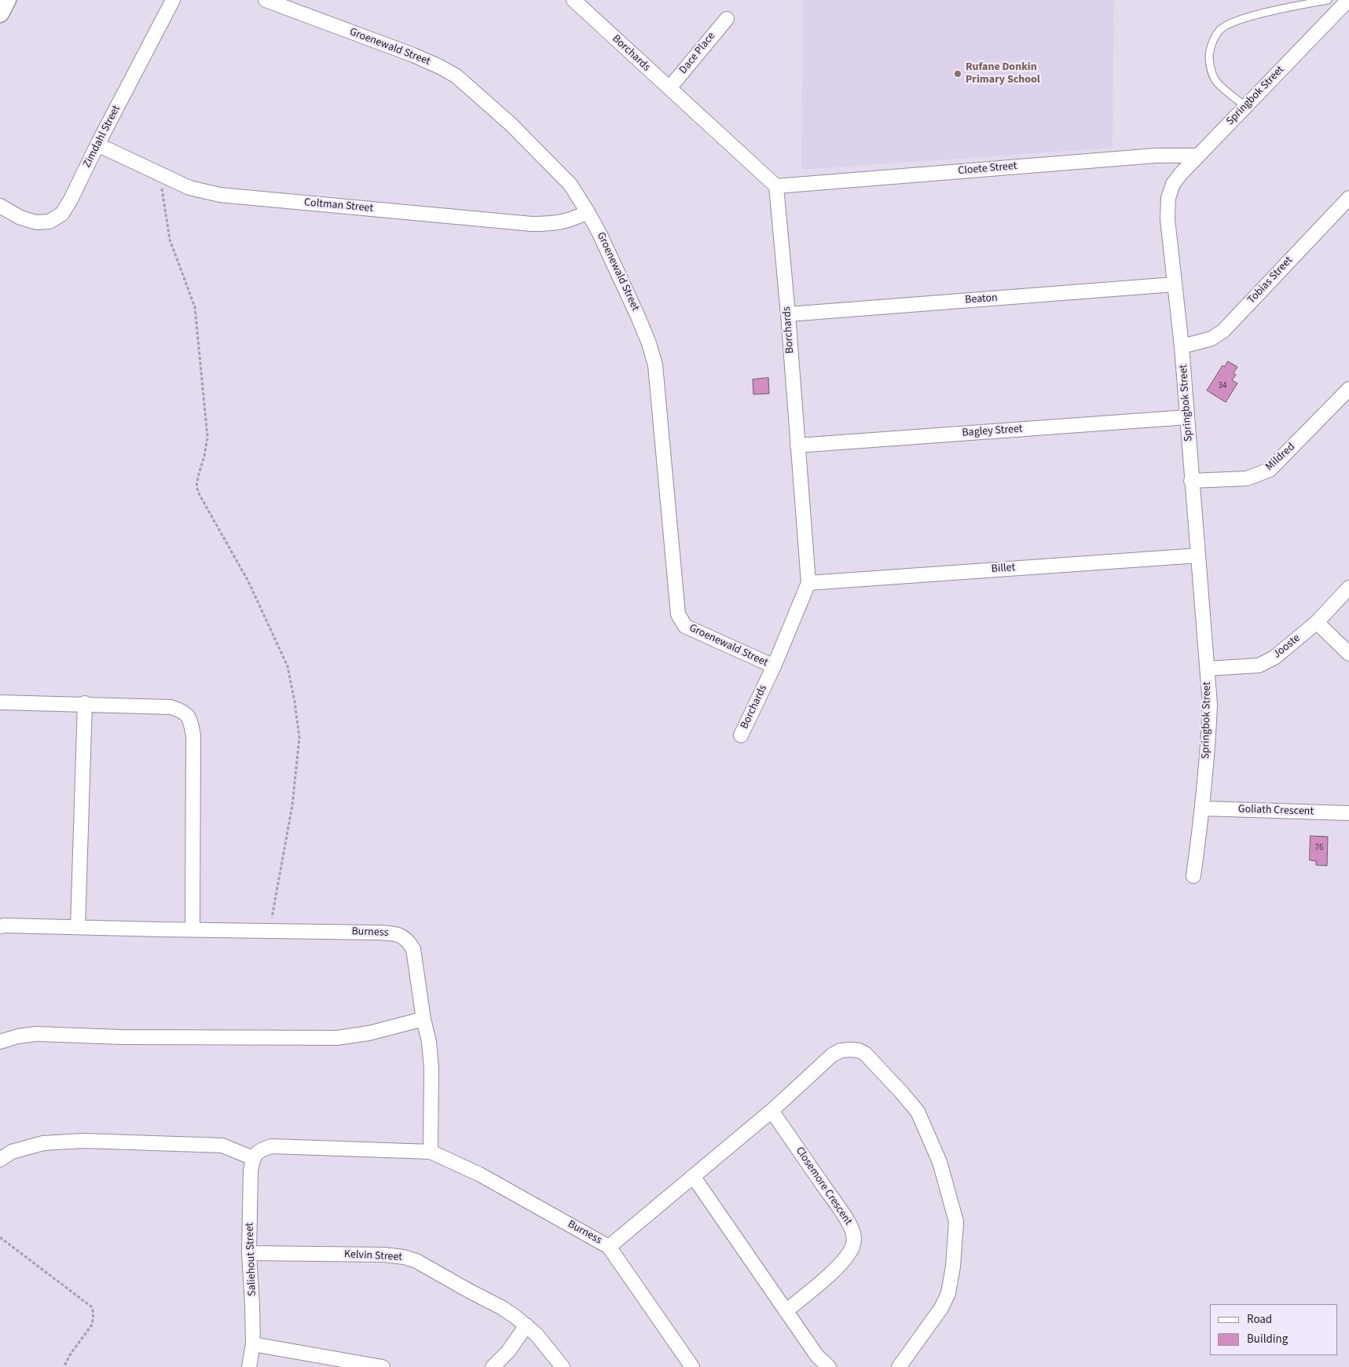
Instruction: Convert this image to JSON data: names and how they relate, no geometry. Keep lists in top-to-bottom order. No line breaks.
{"streets":{"street":["Groenewald Street","Borchards","Dace Place","Springbok Street","Zimdahl Street","Cloete Street","Coltman Street","Tobias Street","Beaton","Bagley Street","Mildred","Billet","Jooste","Goliath Crescent","Burness","Closemore Crescent","Kelvin Street","Saliehout Street"]},"crossings":[["Groenewald Street","Borchards"],["Groenewald Street","Coltman Street"],["Borchards","Dace Place"],["Borchards","Cloete Street"],["Borchards","Beaton"],["Borchards","Bagley Street"],["Borchards","Billet"],["Springbok Street","Cloete Street"],["Springbok Street","Tobias Street"],["Springbok Street","Beaton"],["Springbok Street","Bagley Street"],["Springbok Street","Mildred"],["Springbok Street","Billet"],["Springbok Street","Jooste"],["Springbok Street","Goliath Crescent"],["Zimdahl Street","Coltman Street"],["Burness","Saliehout Street"],["Kelvin Street","Saliehout Street"]],"places":["Rufane Donkin Primary School"],"house_numbers":["34","76"],"legend":["Road","Building"]}
